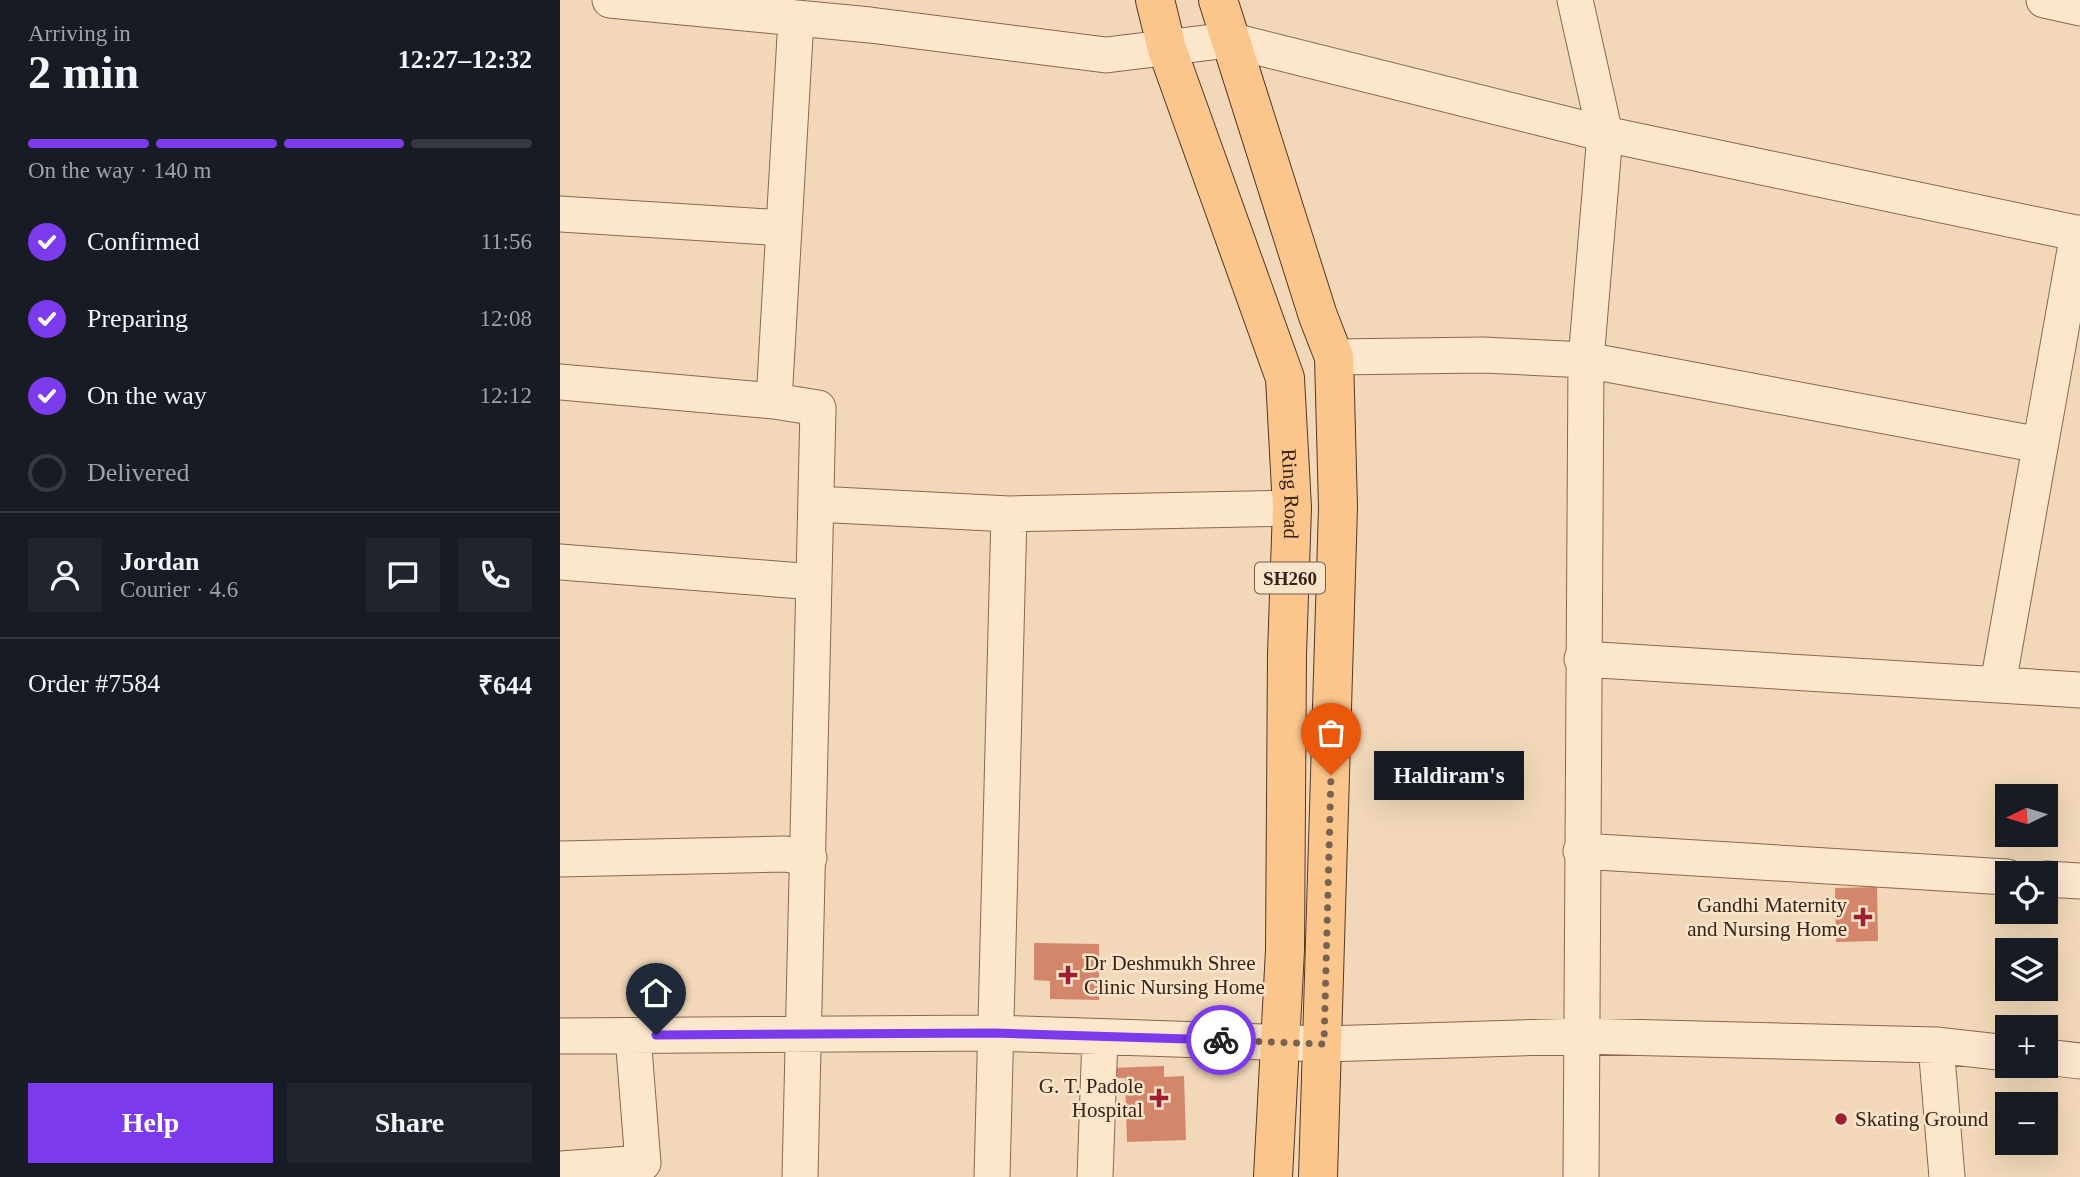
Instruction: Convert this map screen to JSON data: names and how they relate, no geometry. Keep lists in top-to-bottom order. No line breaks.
{"streets":{"main road":["Ring Road","SH260"]},"places":{"other":["Haldiram's","Skating Ground"],"health":["Gandhi Maternity and Nursing Home","Dr Deshmukh Shree Clinic Nursing Home","G. T. Padole Hospital"]},"north":"left","page":{"heading":["2 min","Arriving in","12:27–12:32"],"panel":["Jordan","Courier · 4.6","Order #7584","₹644"],"bar":"On the way · 140 m","list":[["Confirmed","11:56"],["Preparing","12:08"],["On the way","12:12"],"Delivered"],"bubble":"Haldiram's","map_buttons":["+","−"],"buttons":["Help","Share"]}}
